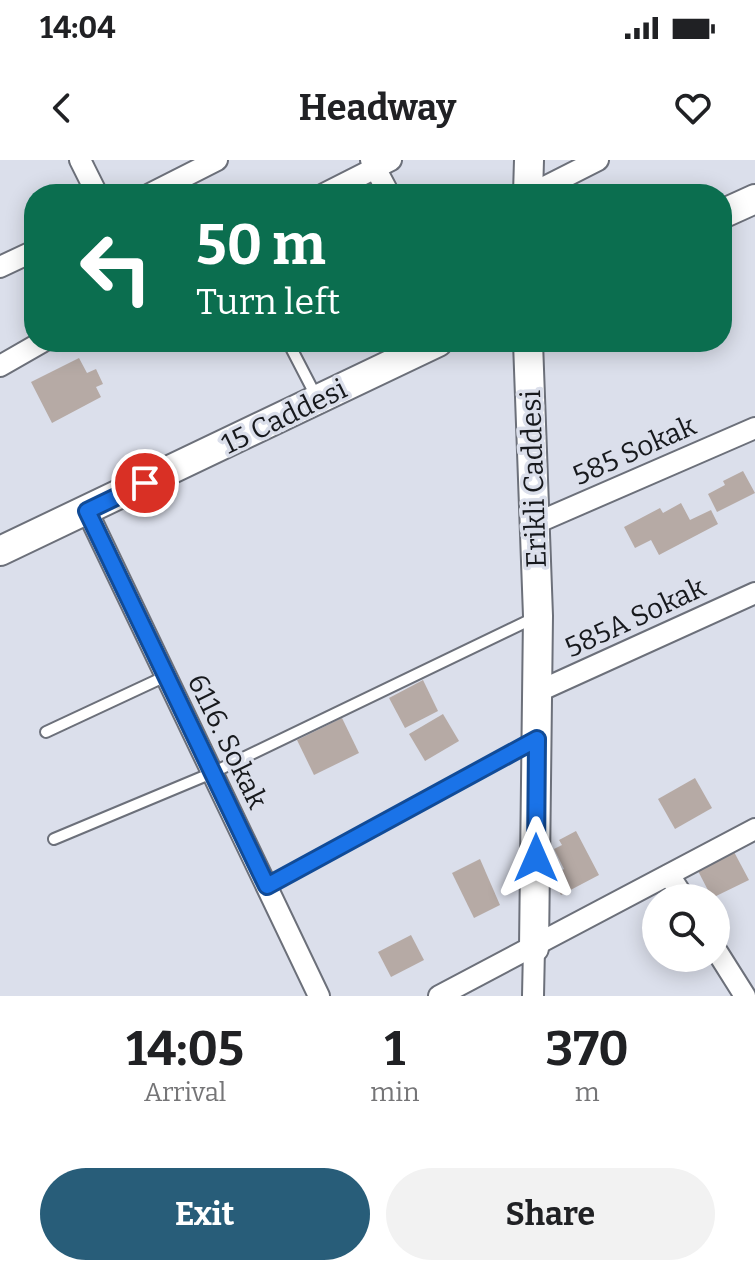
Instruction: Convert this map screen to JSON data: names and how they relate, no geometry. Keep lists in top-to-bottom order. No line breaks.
{"streets":{"street":["15 Caddesi","585 Sokak","Erikli Caddesi","585A Sokak","6116. Sokak"]},"crossings":[["15 Caddesi","6116. Sokak"],["585 Sokak","Erikli Caddesi"],["Erikli Caddesi","585A Sokak"]],"page":{"status":"14:04","header":"Headway","turn":["50 m","Turn left"],"eta":["14:05","Arrival","1","min","370","m"],"buttons":["Exit","Share"]}}
